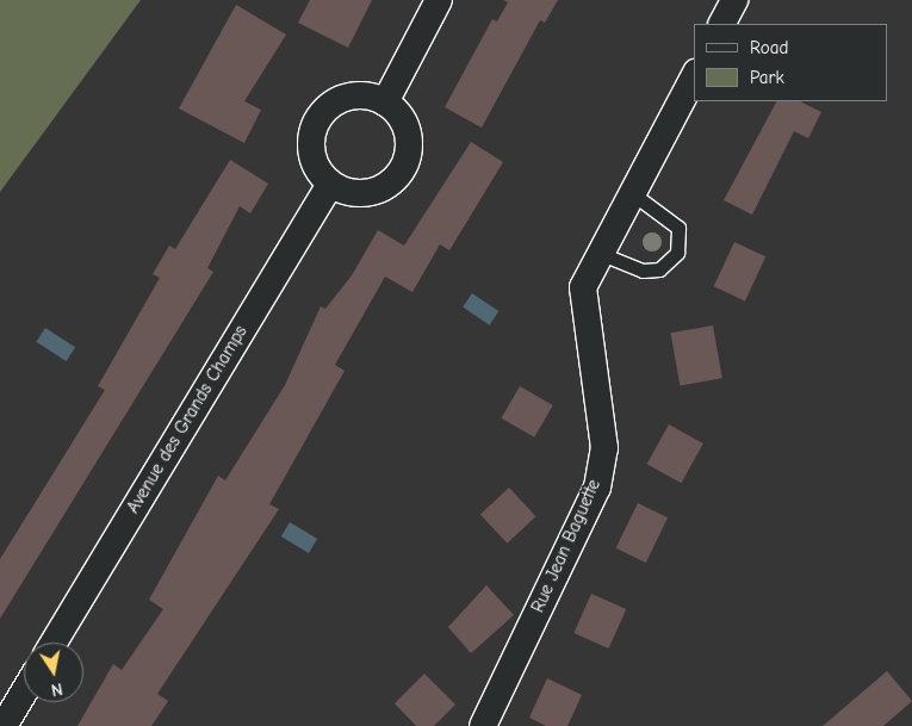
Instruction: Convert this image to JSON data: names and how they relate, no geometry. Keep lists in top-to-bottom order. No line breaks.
{"streets":{"street":["Avenue des Grands Champs","Rue Jean Baguette"]},"legend":["Road","Park"],"north":"bottom"}
